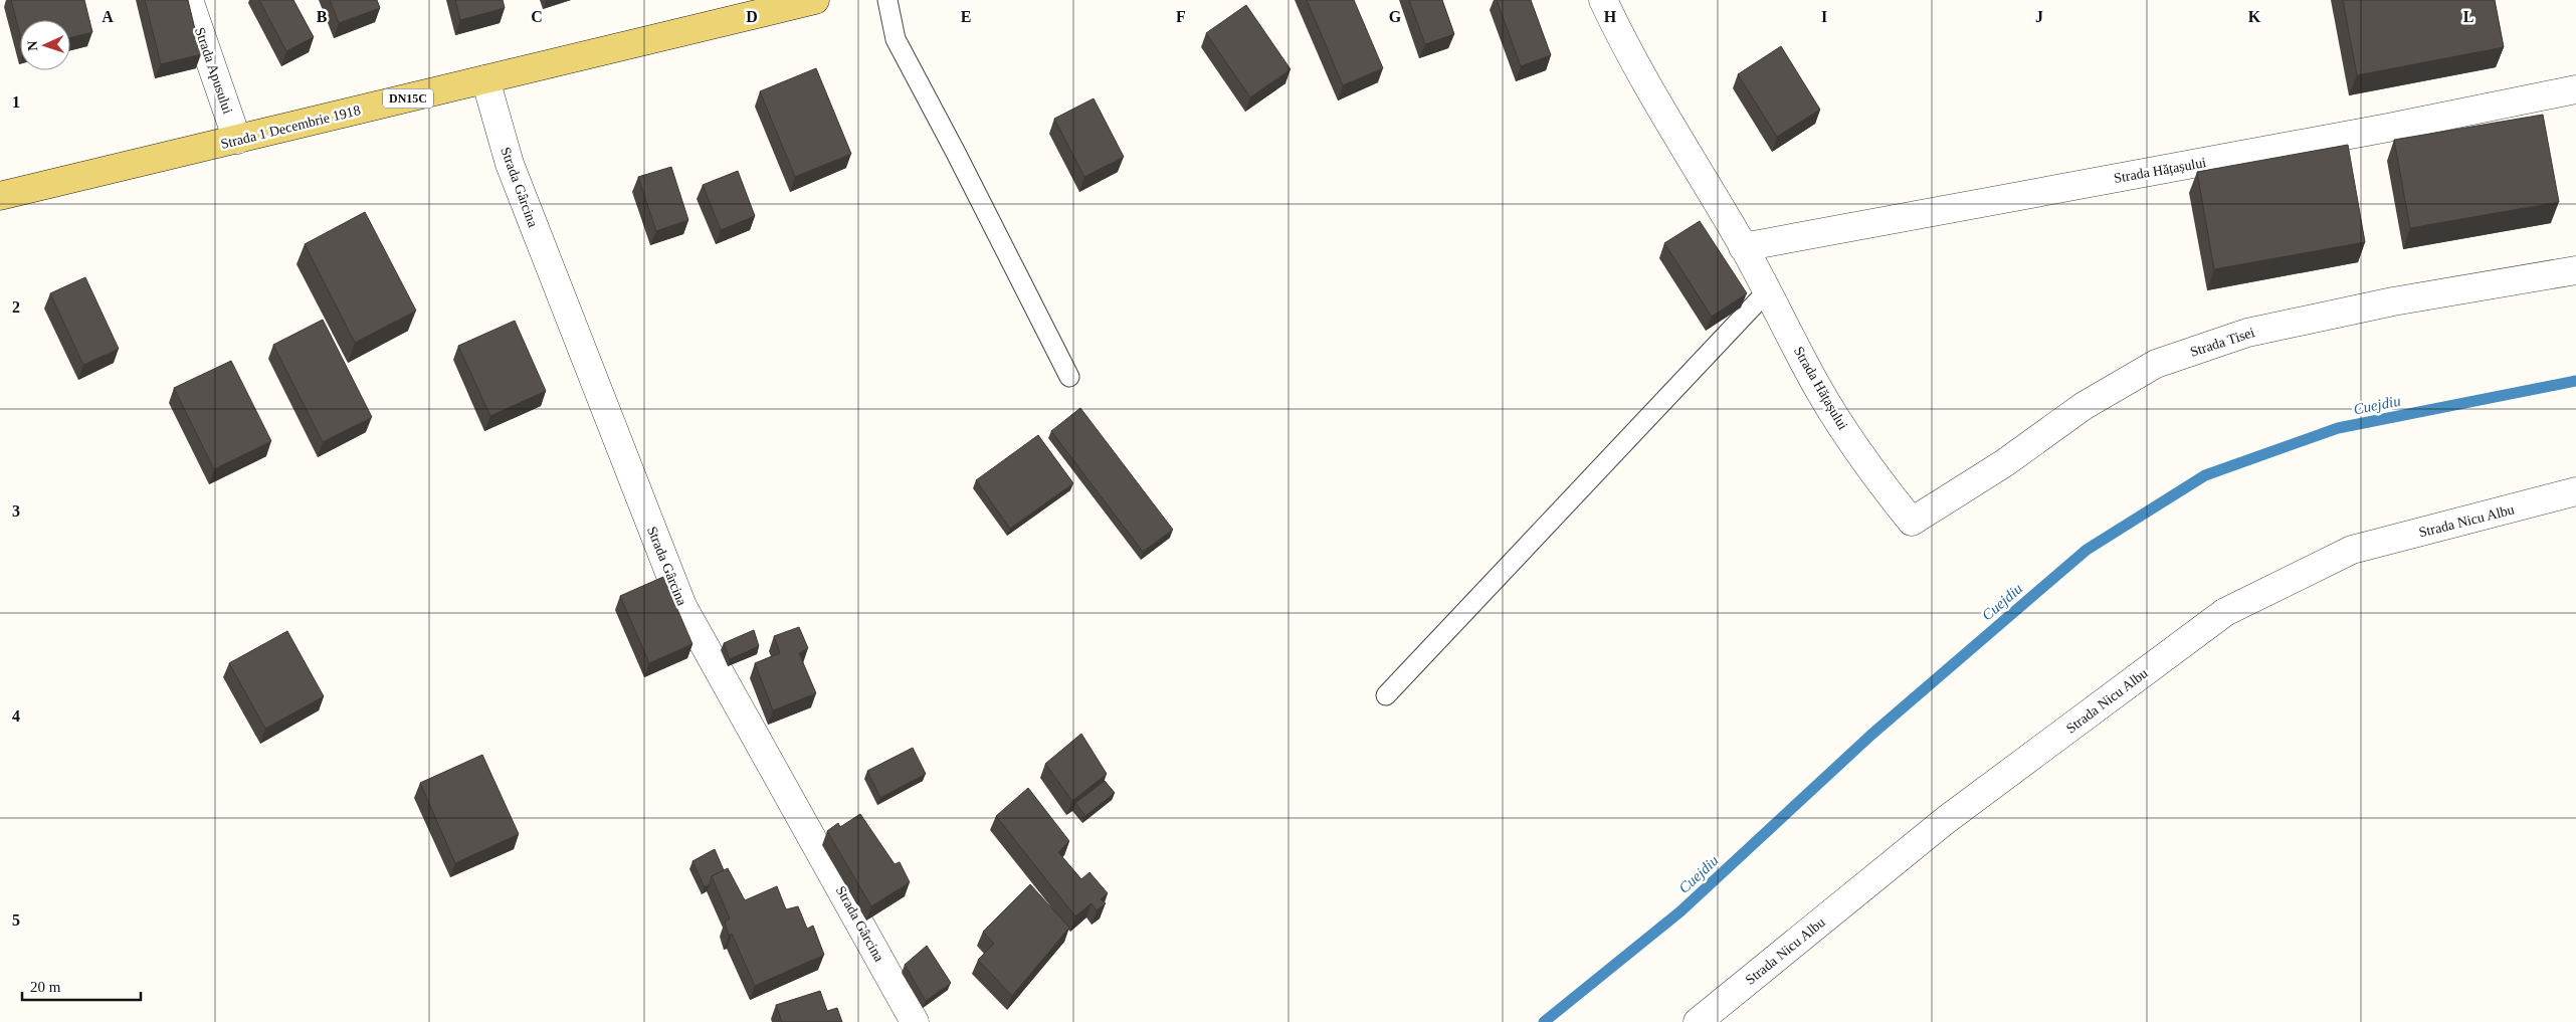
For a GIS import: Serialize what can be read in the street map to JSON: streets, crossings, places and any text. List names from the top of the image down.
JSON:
{
  "streets": {
    "main road": ["DN15C", "Strada 1 Decembrie 1918"],
    "street": [
      "Strada Apusului",
      "Strada Hățașului",
      "Strada Gârcina",
      "Strada Tisei",
      "Strada Nicu Albu"
    ]
  },
  "crossings": [
    ["Strada Apusului", "Strada 1 Decembrie 1918"],
    ["Strada 1 Decembrie 1918", "Strada Gârcina"],
    ["Strada Hățașului", "Strada Tisei"]
  ],
  "water": ["Cuejdiu"],
  "scale_bar": "20 m",
  "north": "left",
  "grid": {
    "columns": [
      "A",
      "B",
      "C",
      "D",
      "E",
      "F",
      "G",
      "H",
      "I",
      "J",
      "K",
      "L"
    ],
    "rows": [
      "1",
      "2",
      "3",
      "4",
      "5"
    ]
  }
}
